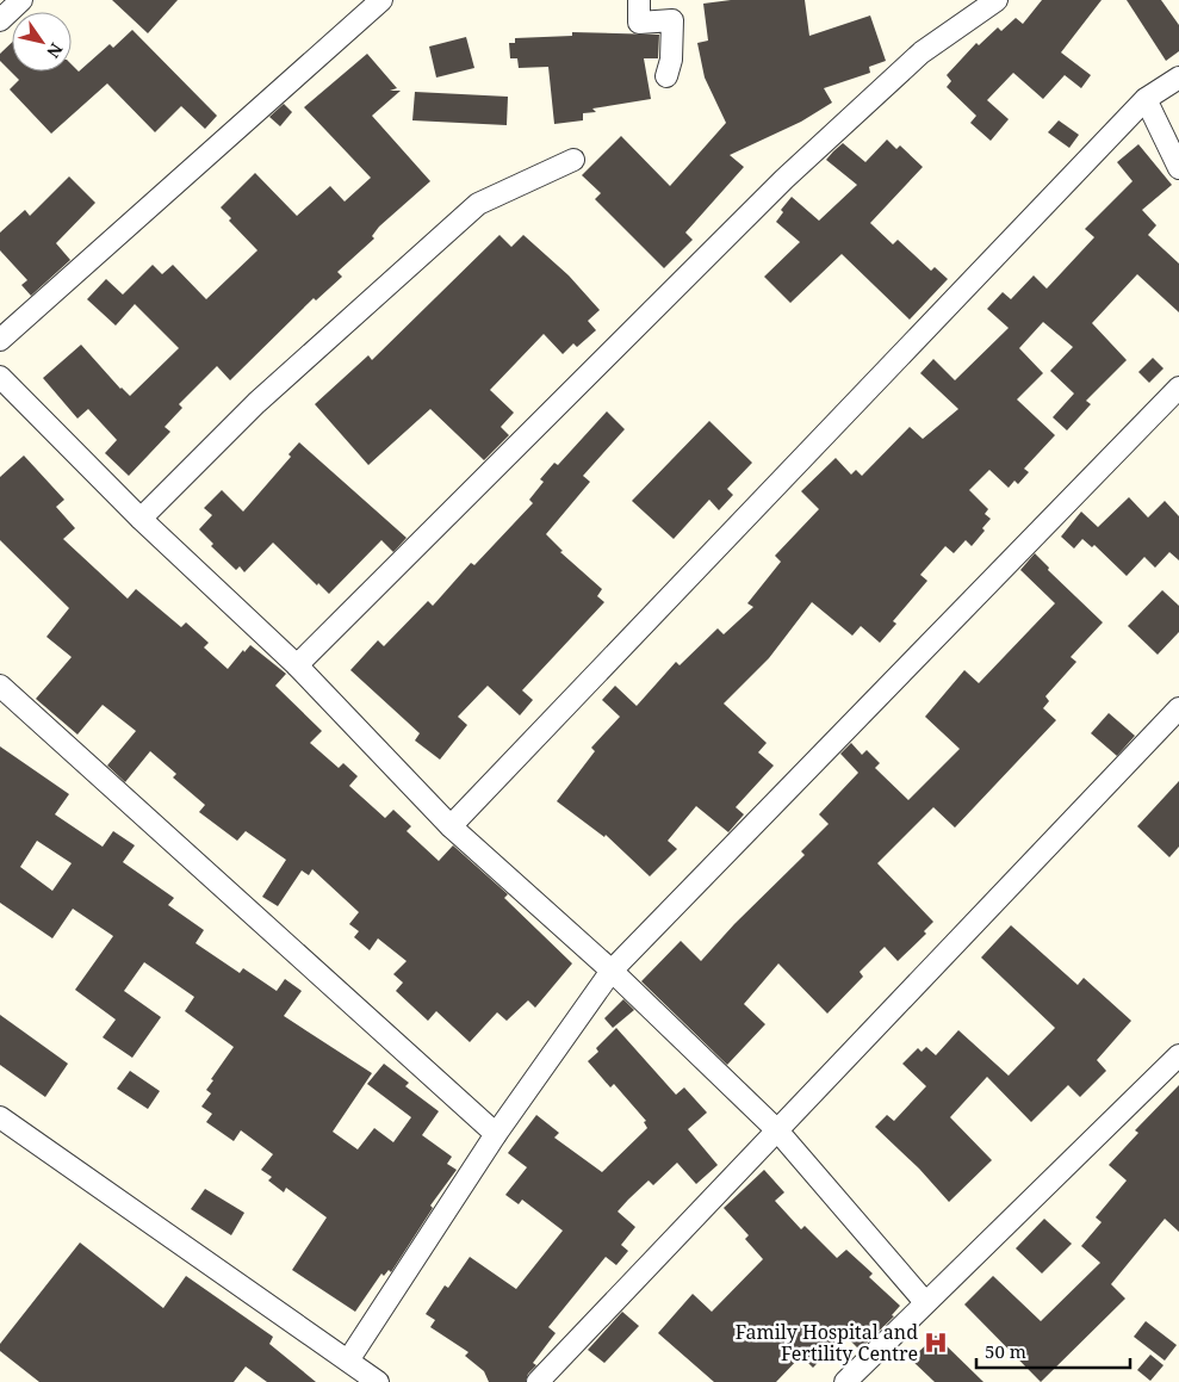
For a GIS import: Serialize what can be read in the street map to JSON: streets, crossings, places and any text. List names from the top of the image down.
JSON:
{
  "places": {
    "hospital": ["Family Hospital and Fertility Centre"]
  },
  "scale_bar": "50 m",
  "north": "bottom right"
}
